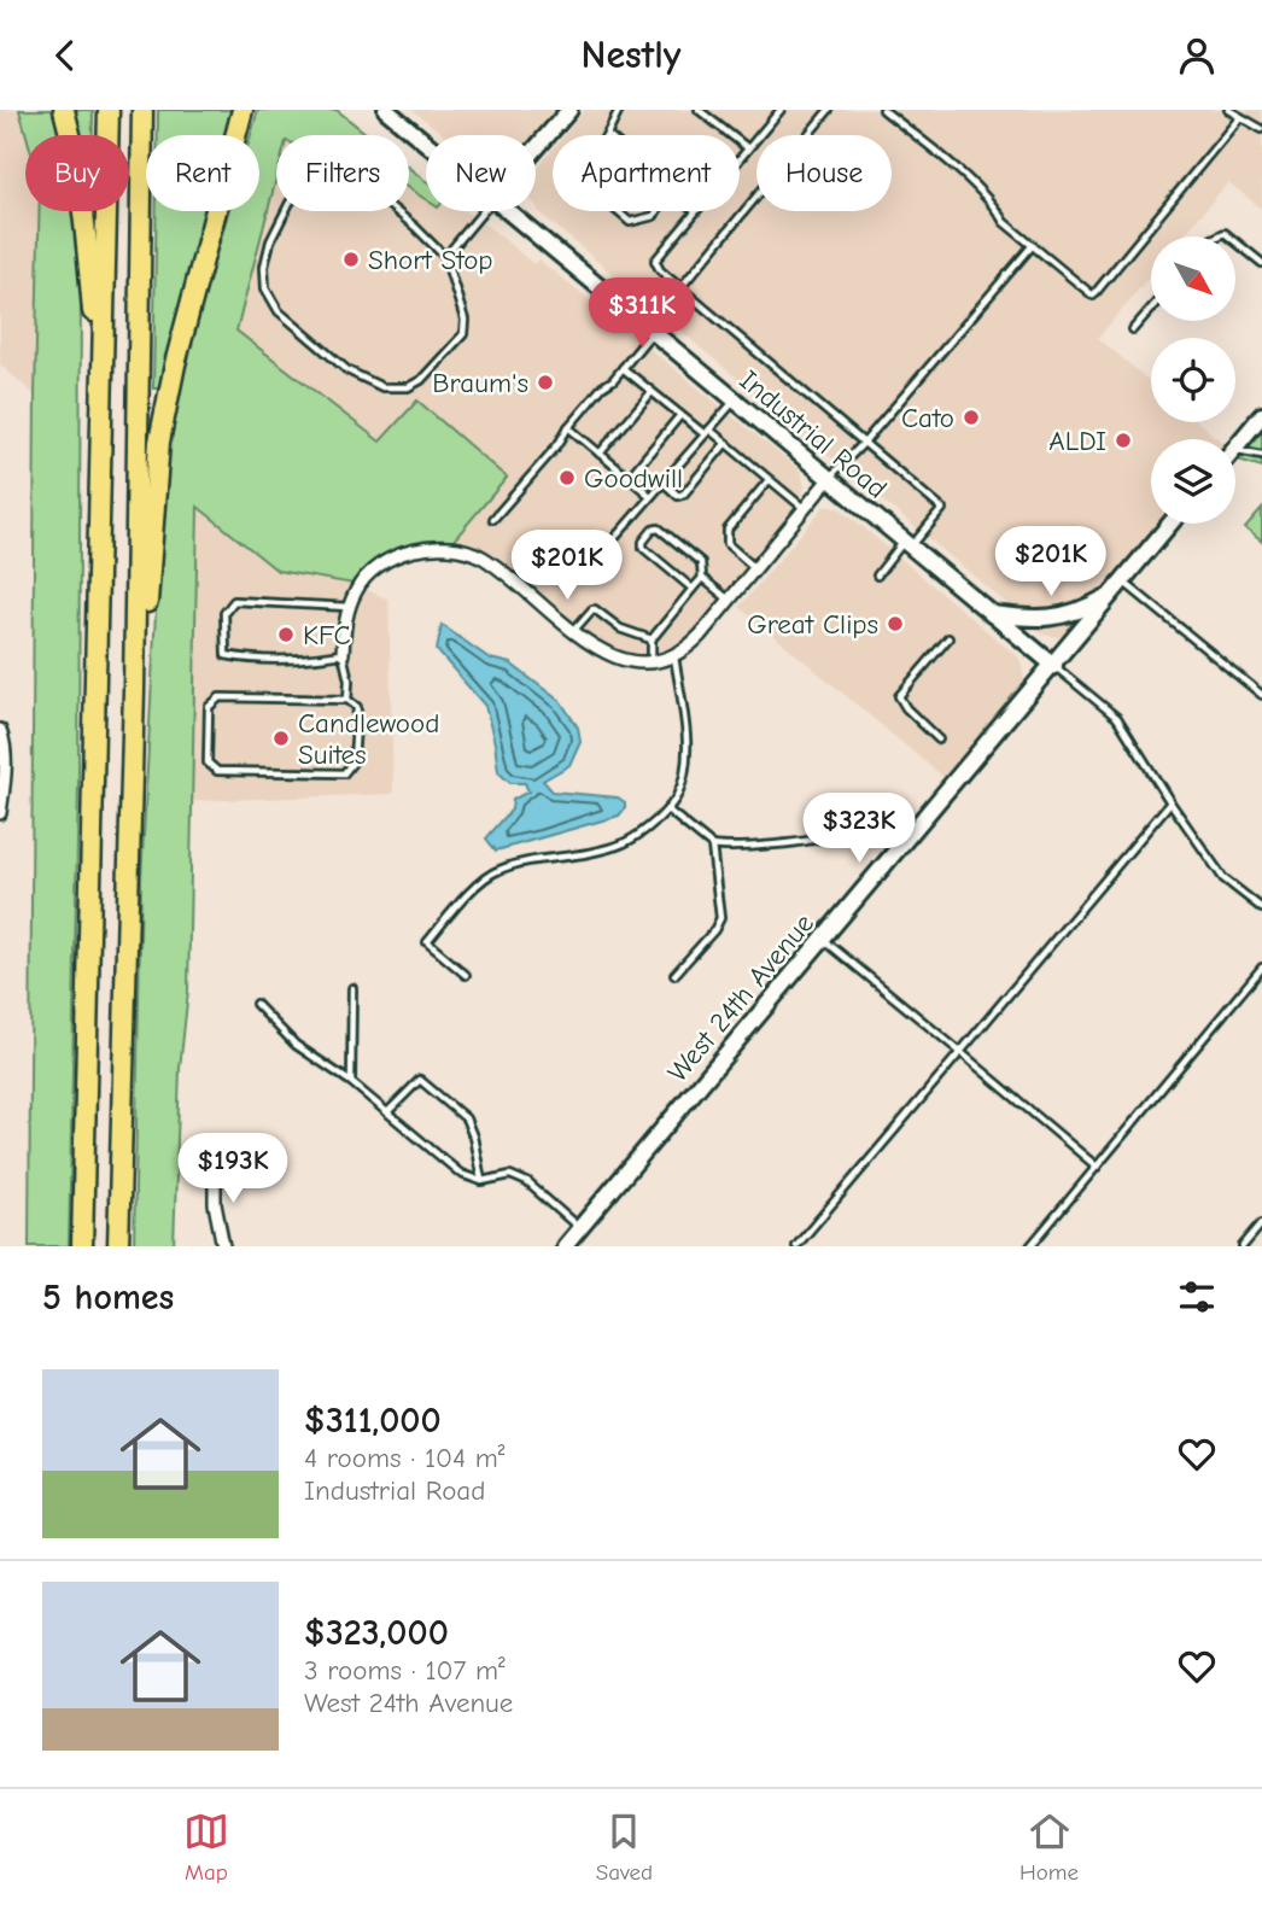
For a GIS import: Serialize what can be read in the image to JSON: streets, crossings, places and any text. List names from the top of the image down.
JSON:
{
  "streets": {
    "street": ["Industrial Road", "West 24th Avenue"]
  },
  "crossings": [
    ["Industrial Road", "West 24th Avenue"]
  ],
  "places": [
    "Short Stop",
    "Braum's",
    "Cato",
    "ALDI",
    "Goodwill",
    "Great Clips",
    "KFC",
    "Candlewood Suites"
  ],
  "north": "bottom right",
  "page": {
    "header": "Nestly",
    "chip": [
      "Buy",
      "Rent",
      "Filters",
      "New",
      "Apartment",
      "House"
    ],
    "price": [
      "$311K",
      "$201K",
      "$201K",
      "$323K",
      "$193K"
    ],
    "heading": "5 homes",
    "list": [
      {
        "name": "$311,000",
        "note": "4 rooms · 104 m² · Industrial Road"
      },
      {
        "name": "$323,000",
        "note": "3 rooms · 107 m² · West 24th Avenue"
      }
    ],
    "tabs": ["Map", "Saved", "Home"]
  }
}
